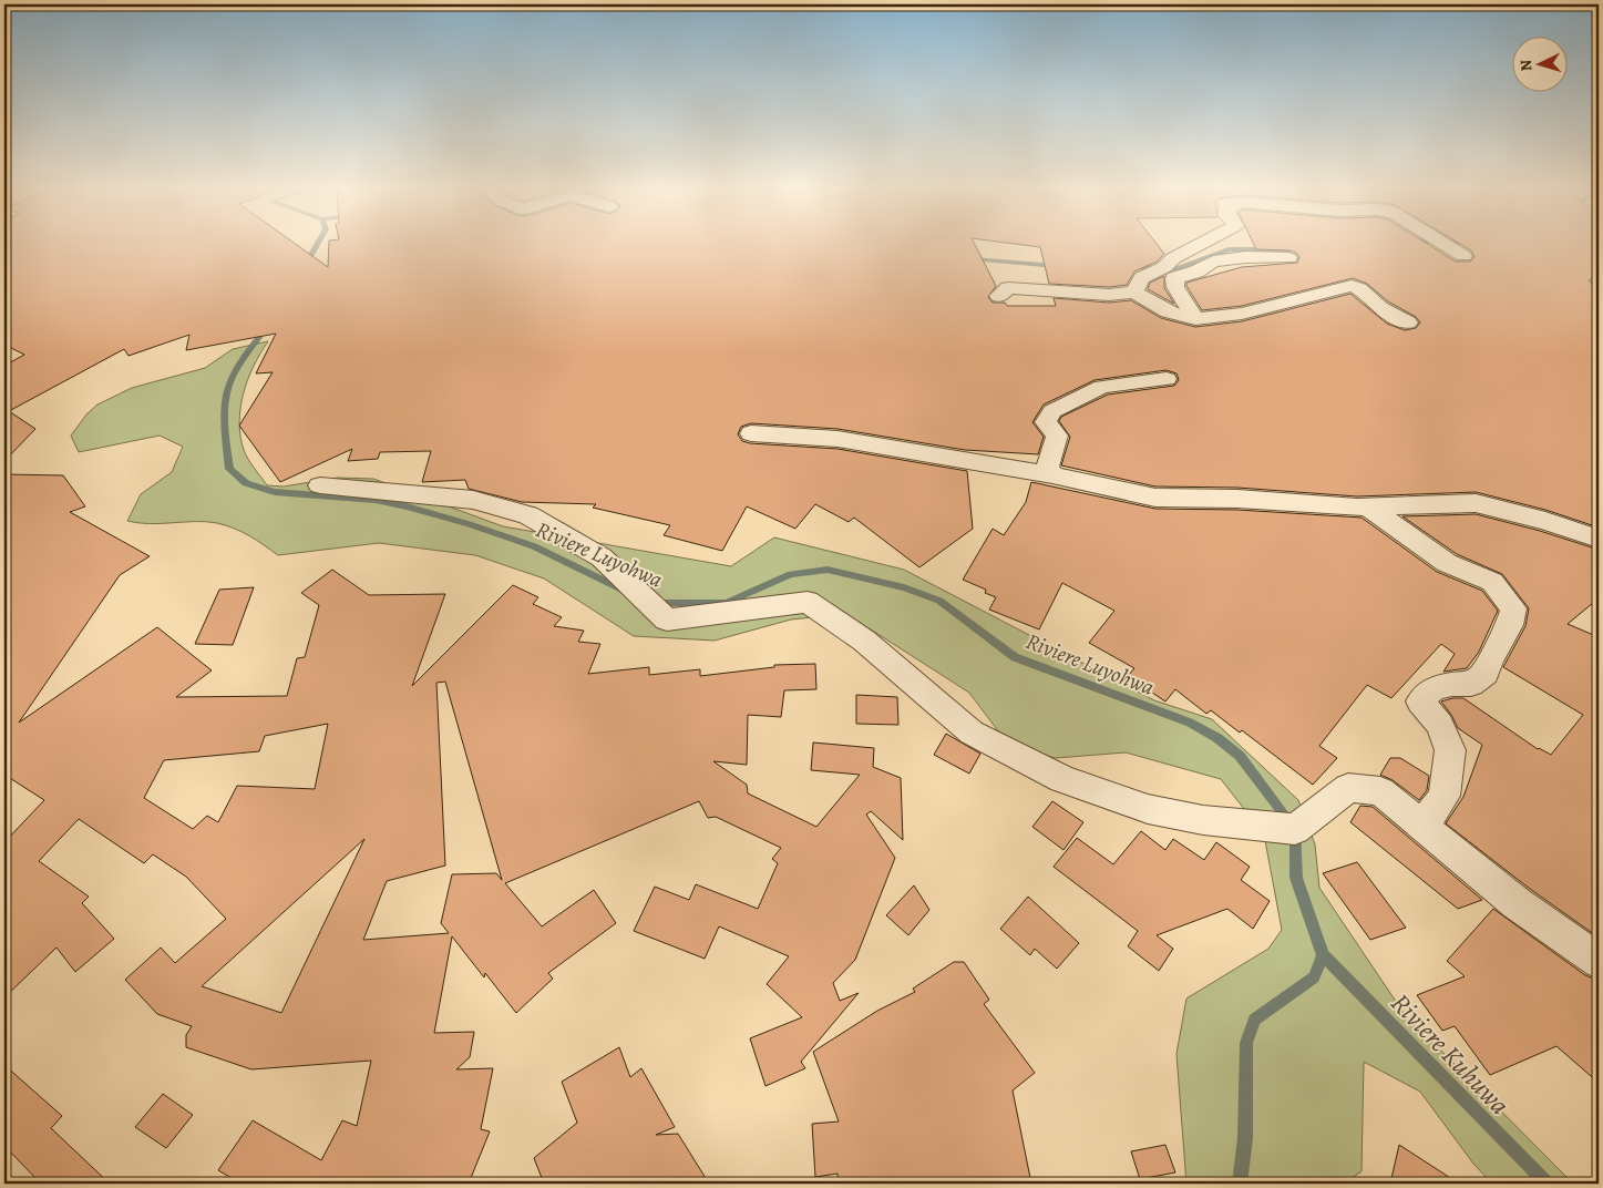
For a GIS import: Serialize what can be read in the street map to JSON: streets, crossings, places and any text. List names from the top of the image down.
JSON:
{
  "water": ["Riviere Luyohwa", "Riviere Kuhuwa"],
  "north": "left"
}
